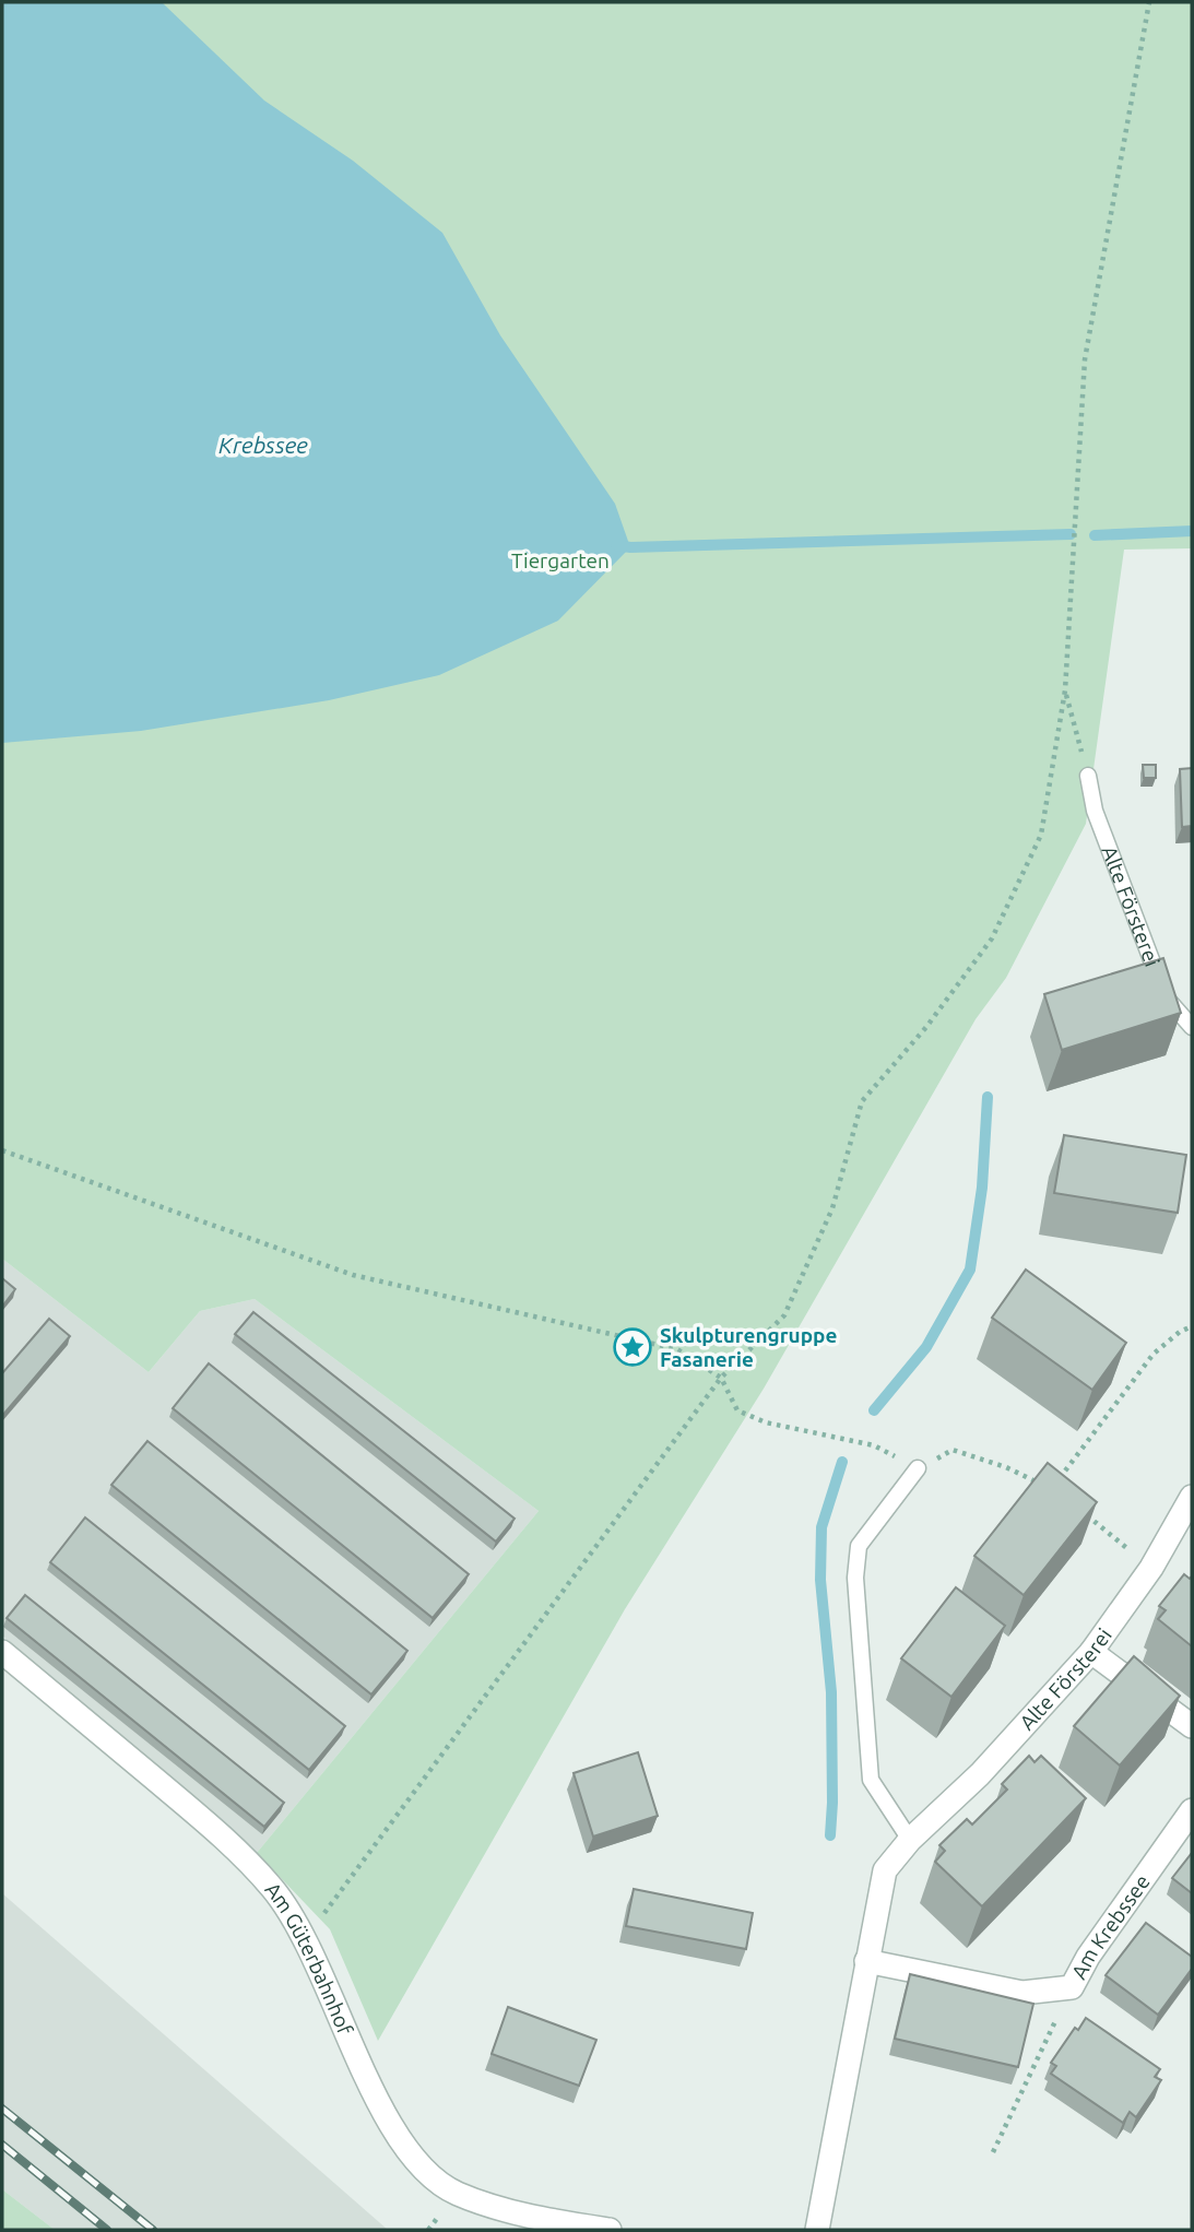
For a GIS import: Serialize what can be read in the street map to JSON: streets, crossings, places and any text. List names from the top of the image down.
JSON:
{
  "streets": {
    "street": ["Alte Försterei", "Am Krebssee", "Am Güterbahnhof"]
  },
  "crossings": [
    ["Alte Försterei", "Am Krebssee"]
  ],
  "water": ["Krebssee"],
  "parks": ["Tiergarten"],
  "places": {
    "place": ["Skulpturengruppe Fasanerie"]
  }
}
